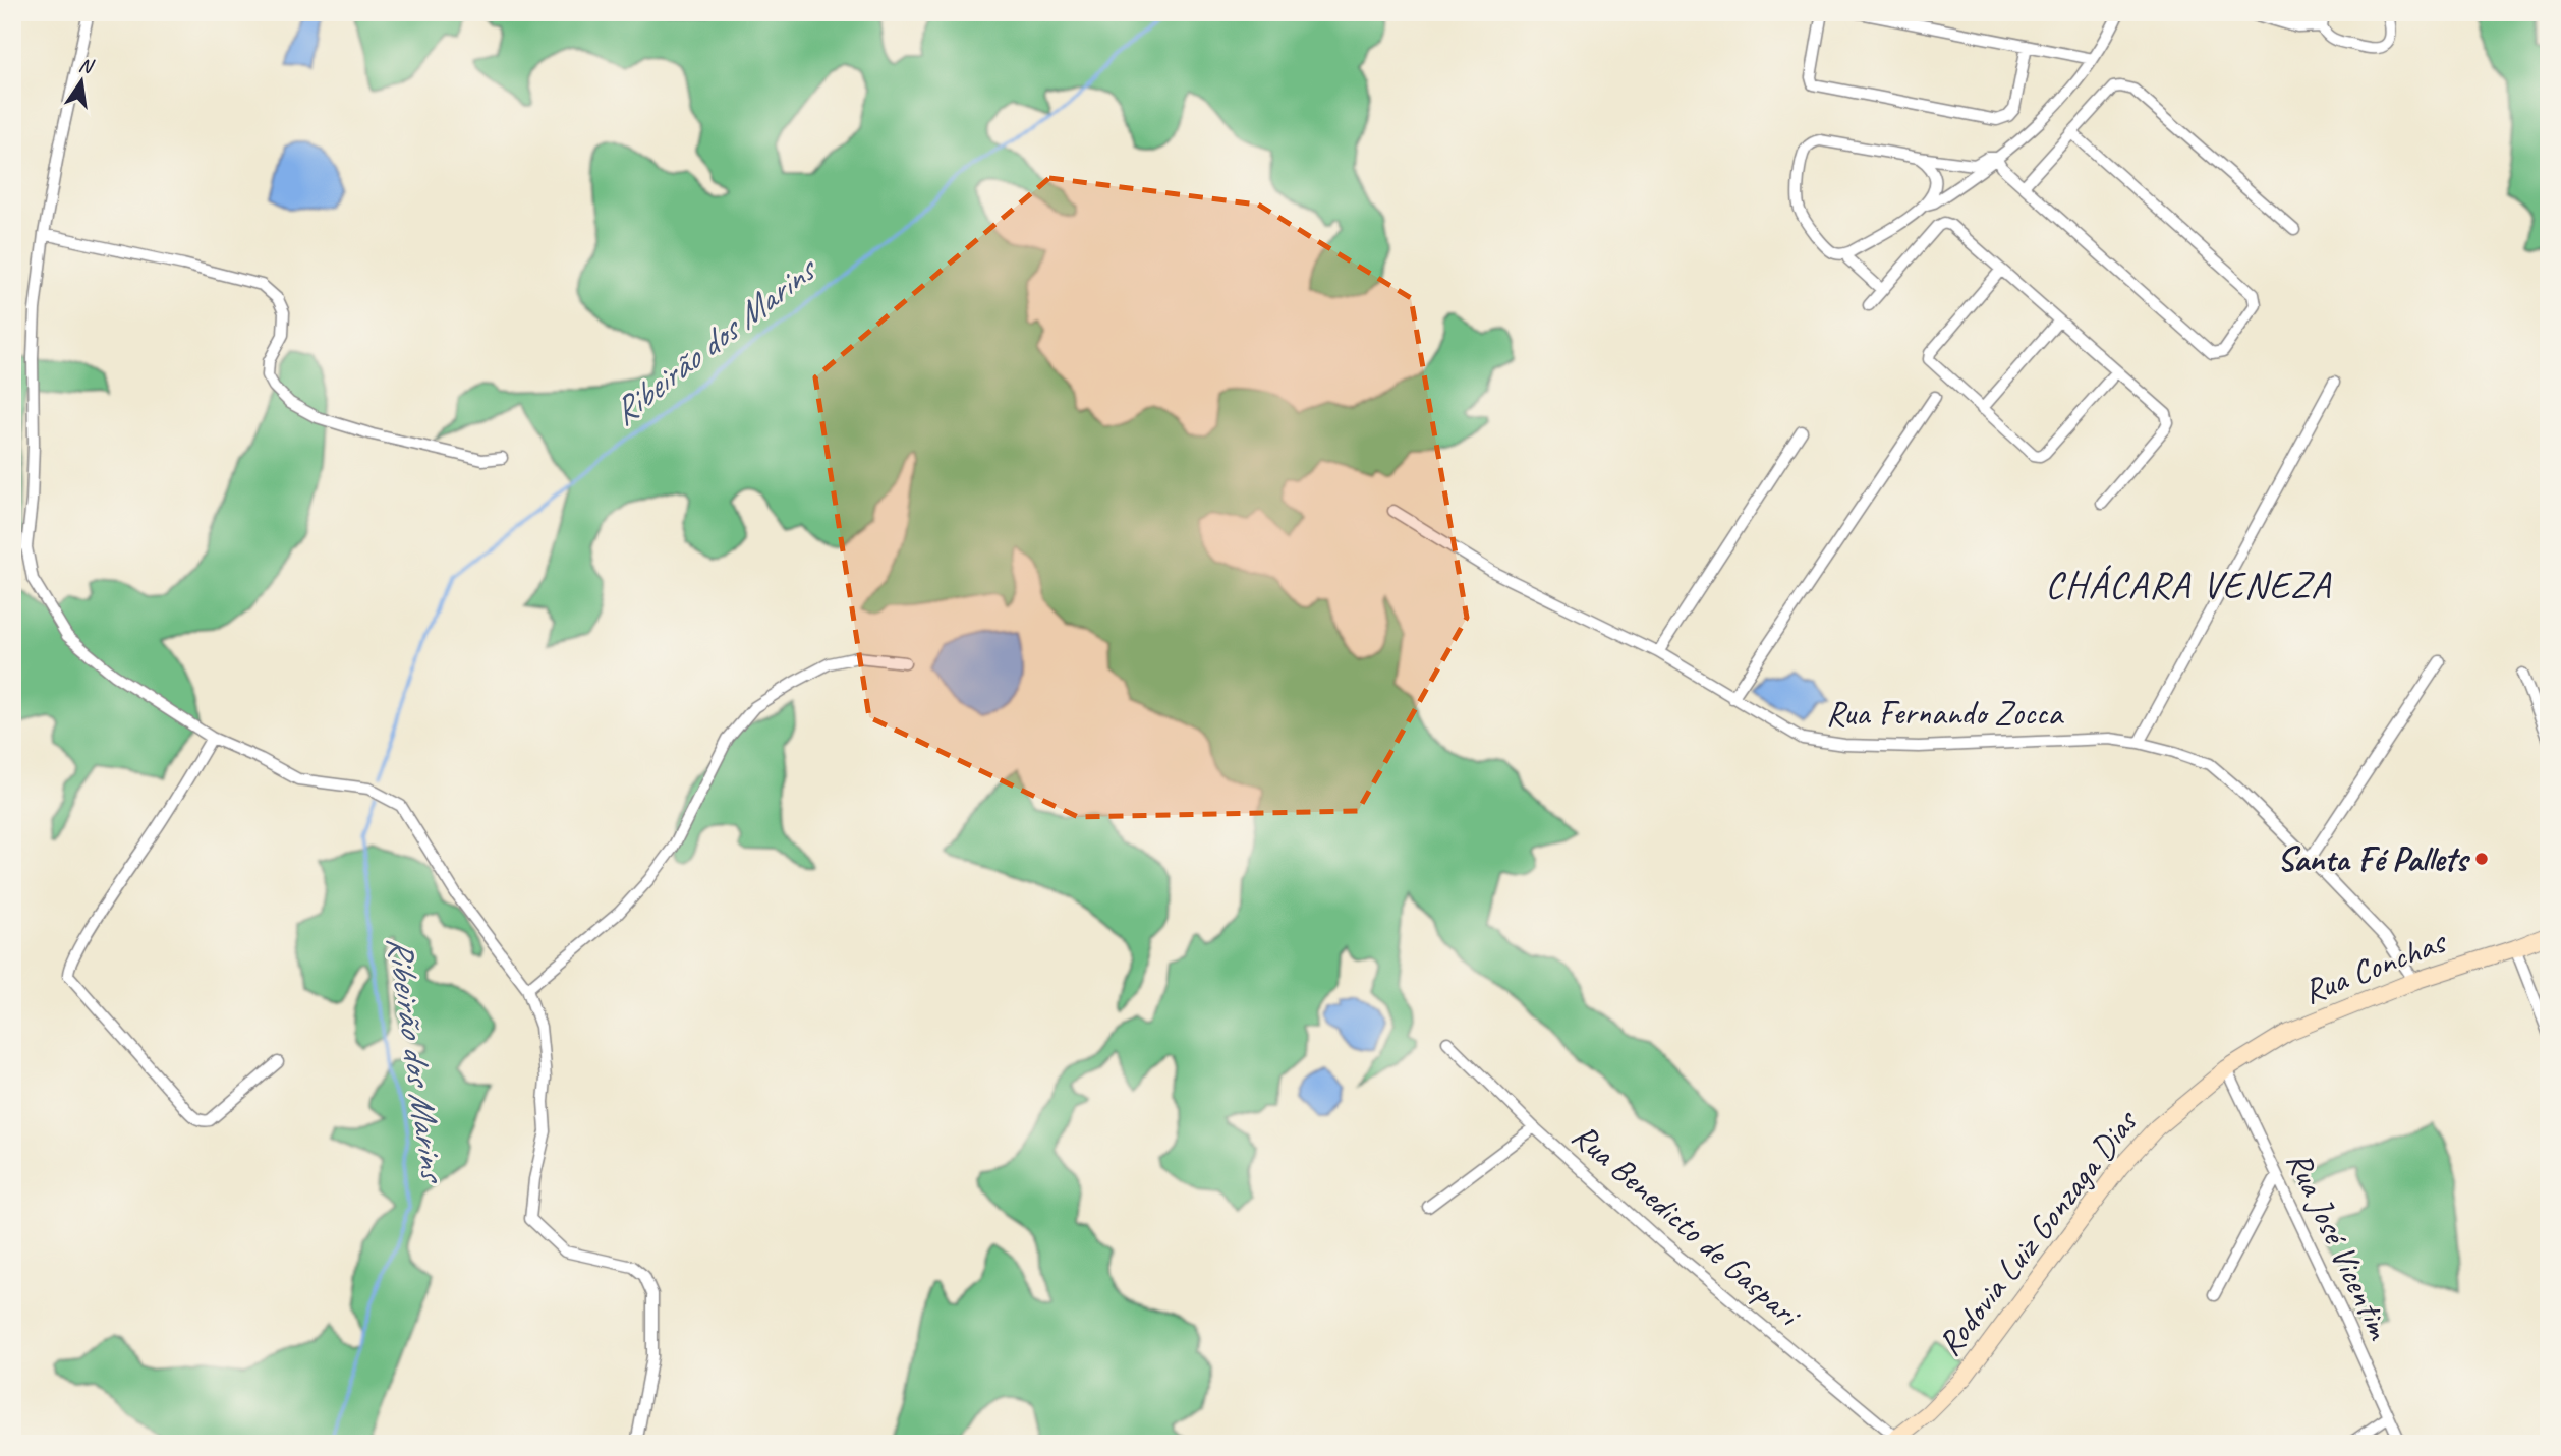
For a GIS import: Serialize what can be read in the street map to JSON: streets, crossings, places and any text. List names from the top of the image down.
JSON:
{
  "streets": {
    "main road": ["Rua Conchas", "Rodovia Luiz Gonzaga Dias"],
    "street": ["Rua Fernando Zocca", "Rua Benedicto de Gaspari", "Rua José Vicentim"]
  },
  "crossings": [
    ["Rua Fernando Zocca", "Rua Conchas"],
    ["Rua Conchas", "Rodovia Luiz Gonzaga Dias"],
    ["Rua Conchas", "Rua José Vicentim"],
    ["Rua Benedicto de Gaspari", "Rodovia Luiz Gonzaga Dias"],
    ["Rodovia Luiz Gonzaga Dias", "Rua José Vicentim"]
  ],
  "districts": ["CHÁCARA VENEZA"],
  "water": ["Ribeirão dos Marins"],
  "places": ["Santa Fé Pallets"],
  "north": "top"
}
